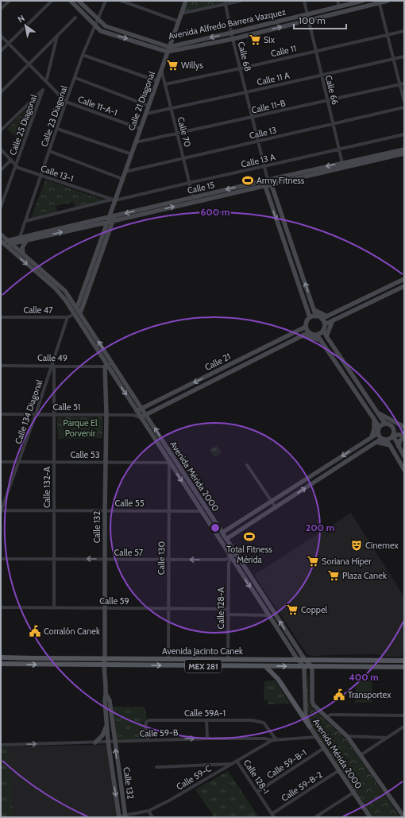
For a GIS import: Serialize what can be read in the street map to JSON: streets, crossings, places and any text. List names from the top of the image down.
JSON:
{
  "streets": {
    "main road": ["Avenida Jacinto Canek", "MEX 281"],
    "street": [
      "Avenida Alfredo Barrera Vazquez",
      "Calle 11",
      "Calle 68",
      "Calle 11 A",
      "Calle 66",
      "Calle 21 Diagonal",
      "Calle 11-A-1",
      "Calle 11-B",
      "Calle 23 Diagonal",
      "Calle 25 Diagonal",
      "Calle 70",
      "Calle 13",
      "Calle 13 A",
      "Calle 13-1",
      "Calle 15",
      "Calle 47",
      "Calle 49",
      "Calle 21",
      "Calle 51",
      "Calle 134 Diagonal",
      "Calle 53",
      "Avenida Mérida 2000",
      "Calle 132-A",
      "Calle 55",
      "Calle 132",
      "Calle 57",
      "Calle 130",
      "Calle 59",
      "Calle 128-A",
      "Calle 59A-1",
      "Calle 59-B",
      "Calle 59-B-1",
      "Calle 128-I",
      "Calle 59-C",
      "Calle 59-B-2"
    ]
  },
  "crossings": [
    ["Avenida Alfredo Barrera Vazquez", "Calle 68"],
    ["Avenida Alfredo Barrera Vazquez", "Calle 66"],
    ["Avenida Alfredo Barrera Vazquez", "Calle 21 Diagonal"],
    ["Avenida Alfredo Barrera Vazquez", "Calle 23 Diagonal"],
    ["Calle 11", "Calle 68"],
    ["Calle 11", "Calle 66"],
    ["Calle 11", "Calle 70"],
    ["Calle 68", "Calle 11 A"],
    ["Calle 68", "Calle 11-B"],
    ["Calle 68", "Calle 13"],
    ["Calle 68", "Calle 13 A"],
    ["Calle 68", "Calle 15"],
    ["Calle 11 A", "Calle 66"],
    ["Calle 11 A", "Calle 21 Diagonal"],
    ["Calle 11 A", "Calle 70"],
    ["Calle 66", "Calle 11-B"],
    ["Calle 66", "Calle 13"],
    ["Calle 66", "Calle 13 A"],
    ["Calle 66", "Calle 15"],
    ["Calle 21 Diagonal", "Calle 11-A-1"],
    ["Calle 21 Diagonal", "Calle 11-B"],
    ["Calle 21 Diagonal", "Calle 70"],
    ["Calle 21 Diagonal", "Calle 13"],
    ["Calle 21 Diagonal", "Calle 13 A"],
    ["Calle 21 Diagonal", "Calle 13-1"],
    ["Calle 21 Diagonal", "Calle 15"],
    ["Calle 21 Diagonal", "Avenida Mérida 2000"],
    ["Calle 11-A-1", "Calle 23 Diagonal"],
    ["Calle 11-B", "Calle 70"],
    ["Calle 23 Diagonal", "Calle 13 A"],
    ["Calle 23 Diagonal", "Calle 13-1"],
    ["Calle 23 Diagonal", "Calle 15"],
    ["Calle 25 Diagonal", "Calle 13-1"],
    ["Calle 70", "Calle 13"],
    ["Calle 70", "Calle 13 A"],
    ["Calle 70", "Calle 15"],
    ["Calle 13 A", "Calle 13-1"],
    ["Calle 15", "Avenida Mérida 2000"],
    ["Calle 47", "Calle 134 Diagonal"],
    ["Calle 47", "Avenida Mérida 2000"],
    ["Calle 49", "Calle 134 Diagonal"],
    ["Calle 49", "Avenida Mérida 2000"],
    ["Calle 49", "Calle 132-A"],
    ["Calle 49", "Calle 132"],
    ["Calle 21", "Calle 51"],
    ["Calle 21", "Avenida Mérida 2000"],
    ["Calle 51", "Calle 134 Diagonal"],
    ["Calle 51", "Avenida Mérida 2000"],
    ["Calle 51", "Calle 132-A"],
    ["Calle 51", "Calle 132"],
    ["Calle 134 Diagonal", "Calle 53"],
    ["Calle 134 Diagonal", "Calle 132-A"],
    ["Calle 134 Diagonal", "Calle 55"],
    ["Calle 53", "Avenida Mérida 2000"],
    ["Calle 53", "Calle 132-A"],
    ["Calle 53", "Calle 132"],
    ["Calle 53", "Calle 130"],
    ["Avenida Mérida 2000", "Calle 55"],
    ["Avenida Mérida 2000", "Calle 132"],
    ["Avenida Mérida 2000", "Calle 57"],
    ["Avenida Mérida 2000", "Calle 130"],
    ["Avenida Mérida 2000", "Calle 128-A"],
    ["Avenida Mérida 2000", "Avenida Jacinto Canek"],
    ["Avenida Mérida 2000", "Calle 59-B"],
    ["Avenida Mérida 2000", "Calle 59-B-1"],
    ["Avenida Mérida 2000", "Calle 59-B-2"],
    ["Calle 132-A", "Calle 55"],
    ["Calle 132-A", "Calle 57"],
    ["Calle 132-A", "Calle 59"],
    ["Calle 55", "Calle 132"],
    ["Calle 55", "Calle 130"],
    ["Calle 132", "Calle 57"],
    ["Calle 132", "Calle 59"],
    ["Calle 132", "Avenida Jacinto Canek"],
    ["Calle 132", "Calle 59-B"],
    ["Calle 132", "Calle 59-C"],
    ["Calle 57", "Calle 130"],
    ["Calle 57", "Calle 128-A"],
    ["Calle 130", "Calle 59"],
    ["Calle 130", "Avenida Jacinto Canek"],
    ["Calle 59", "Calle 128-A"],
    ["Calle 128-A", "Avenida Jacinto Canek"],
    ["Calle 59A-1", "Calle 59-B"],
    ["Calle 59A-1", "Calle 59-C"],
    ["Calle 59-B", "Calle 59-C"],
    ["Calle 59-B-1", "Calle 128-I"],
    ["Calle 128-I", "Calle 59-C"],
    ["Calle 128-I", "Calle 59-B-2"]
  ],
  "one_way": ["Calle 57"],
  "parks": ["Parque El Porvenir"],
  "places": {
    "supermarket": [
      "Six",
      "Willys",
      "Soriana Híper",
      "Plaza Canek",
      "Coppel"
    ],
    "sports": ["Army Fitness", "Total Fitness Mérida"],
    "theatre": ["Cinemex"],
    "public building": ["Corralón Canek", "Transportex"]
  },
  "scale_bar": "100 m",
  "north": "top left",
  "rings": ["600 m", "200 m", "400 m"]
}
